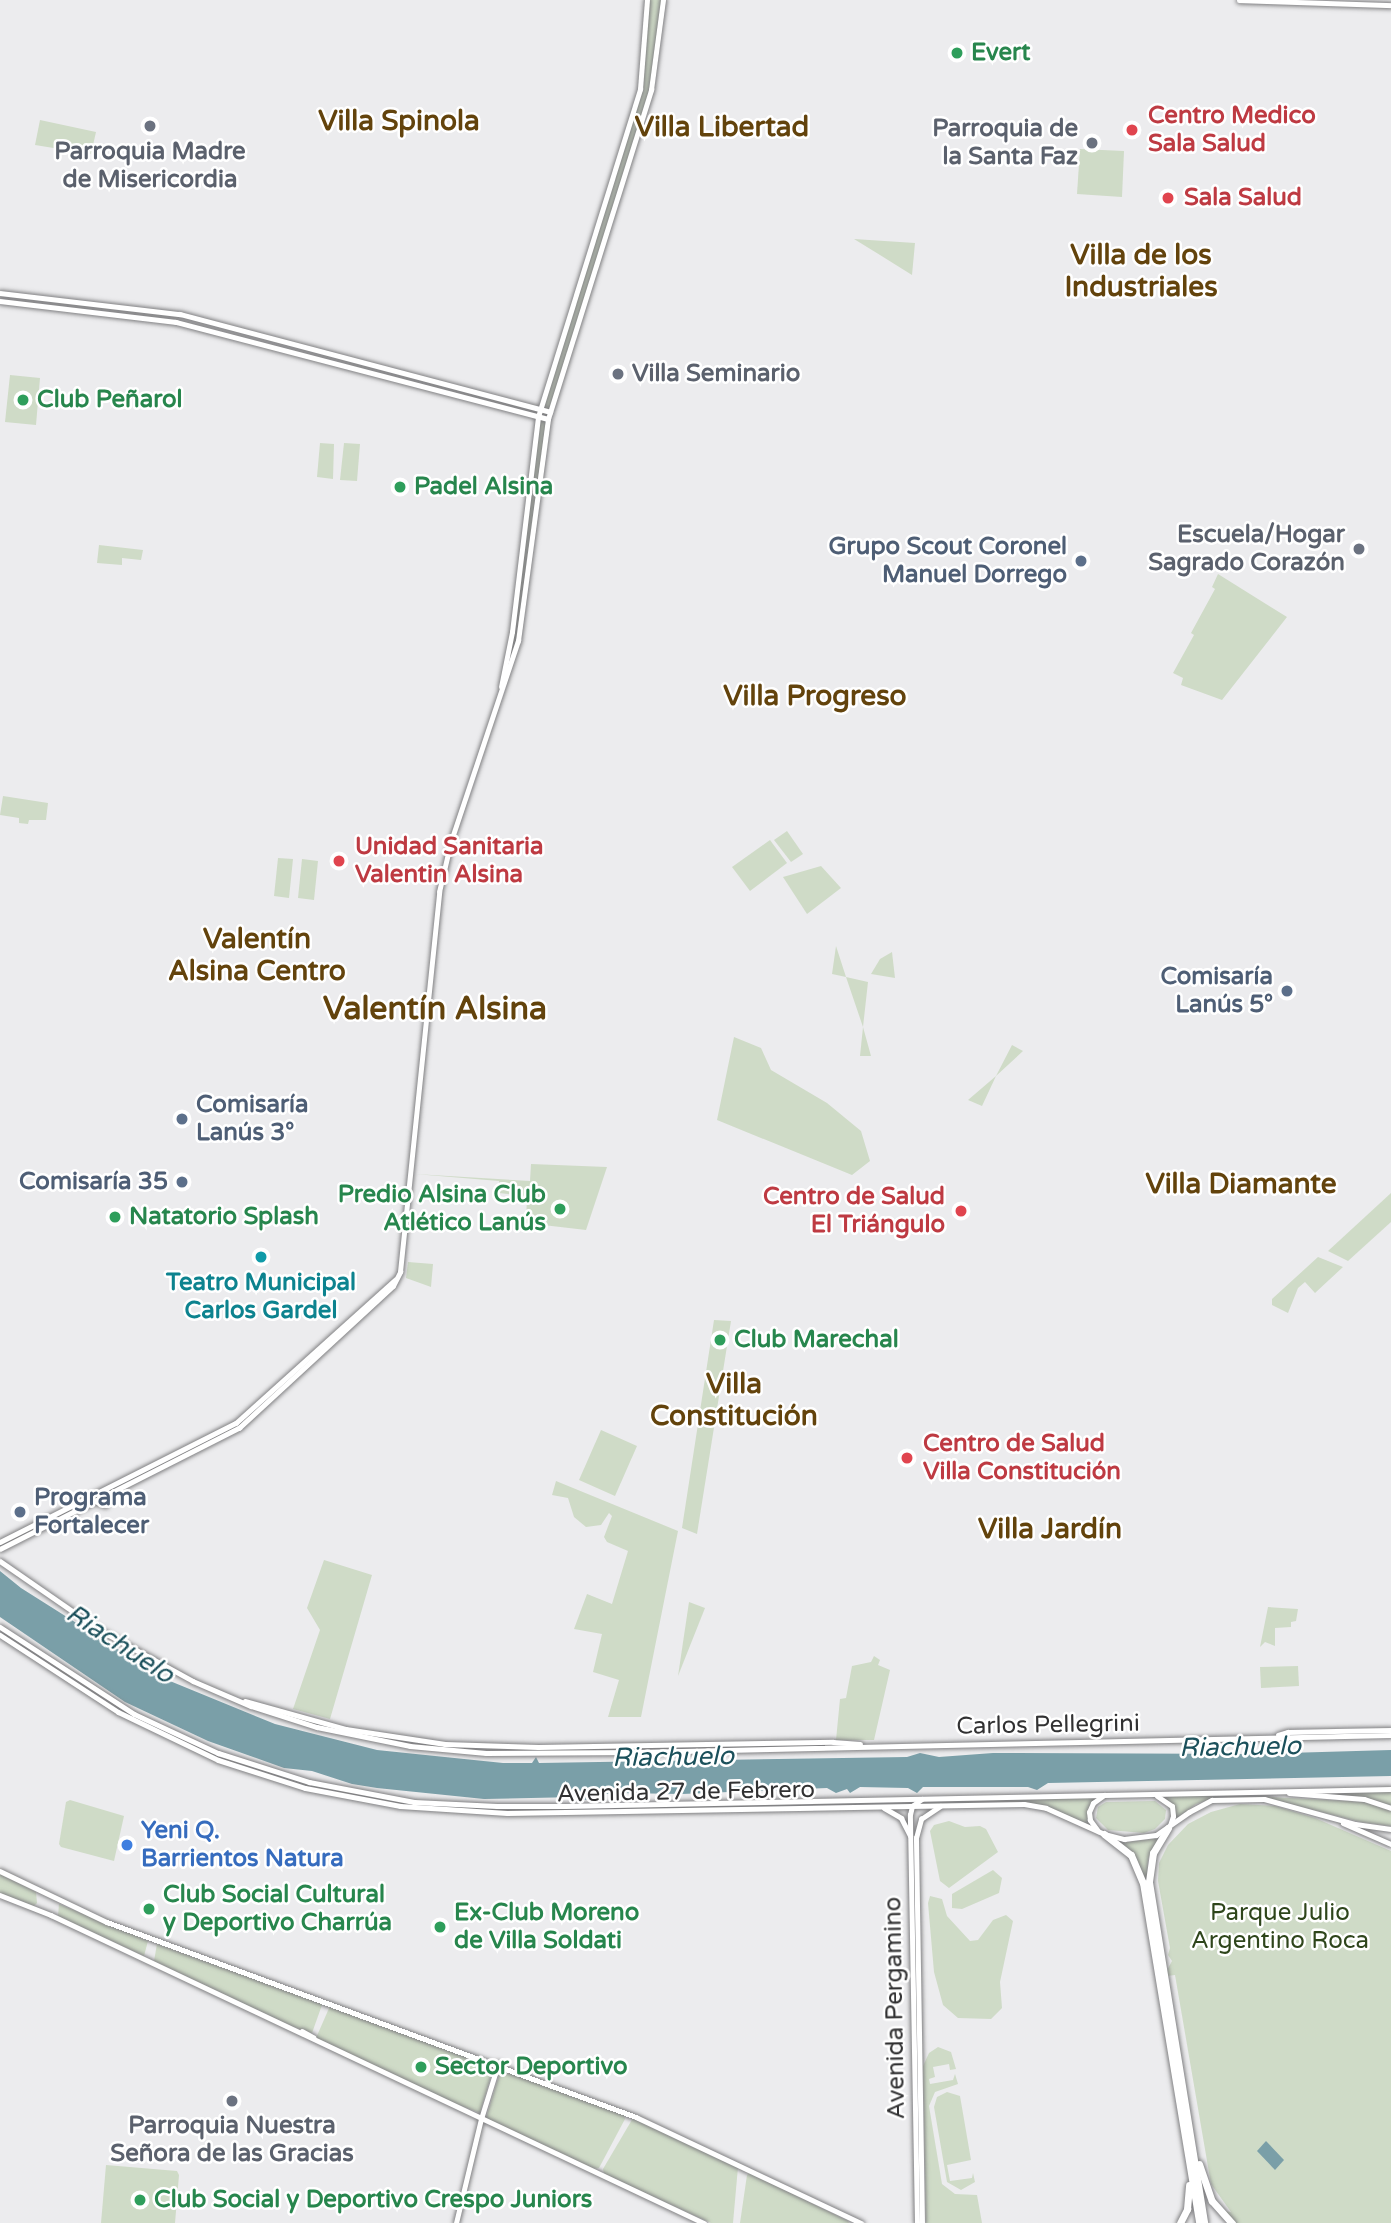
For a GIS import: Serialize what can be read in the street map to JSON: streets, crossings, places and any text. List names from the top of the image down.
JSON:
{
  "streets": {
    "main road": ["Carlos Pellegrini", "Avenida 27 de Febrero", "Avenida Pergamino"]
  },
  "crossings": [
    ["Avenida 27 de Febrero", "Avenida Pergamino"]
  ],
  "districts": [
    "Villa Spinola",
    "Villa Libertad",
    "Villa de los Industriales",
    "Villa Progreso",
    "Valentín Alsina Centro",
    "Valentín Alsina",
    "Villa Diamante",
    "Villa Constitución",
    "Villa Jardín"
  ],
  "water": ["Riachuelo"],
  "parks": ["Parque Julio Argentino Roca"],
  "places": [
    "Evert",
    "Parroquia Madre de Misericordia",
    "Centro Medico Sala Salud",
    "Parroquia de la Santa Faz",
    "Sala Salud",
    "Villa Seminario",
    "Club Peñarol",
    "Padel Alsina",
    "Escuela/Hogar Sagrado Corazón",
    "Grupo Scout Coronel Manuel Dorrego",
    "Unidad Sanitaria Valentin Alsina",
    "Comisaría Lanús 5°",
    "Comisaría Lanús 3°",
    "Comisaría 35",
    "Predio Alsina Club Atlético Lanús",
    "Centro de Salud El Triángulo",
    "Natatorio Splash",
    "Teatro Municipal Carlos Gardel",
    "Club Marechal",
    "Centro de Salud Villa Constitución",
    "Programa Fortalecer",
    "Yeni Q. Barrientos Natura",
    "Club Social Cultural y Deportivo Charrúa",
    "Ex-Club Moreno de Villa Soldati",
    "Sector Deportivo",
    "Parroquia Nuestra Señora de las Gracias",
    "Club Social y Deportivo Crespo Juniors"
  ]
}
